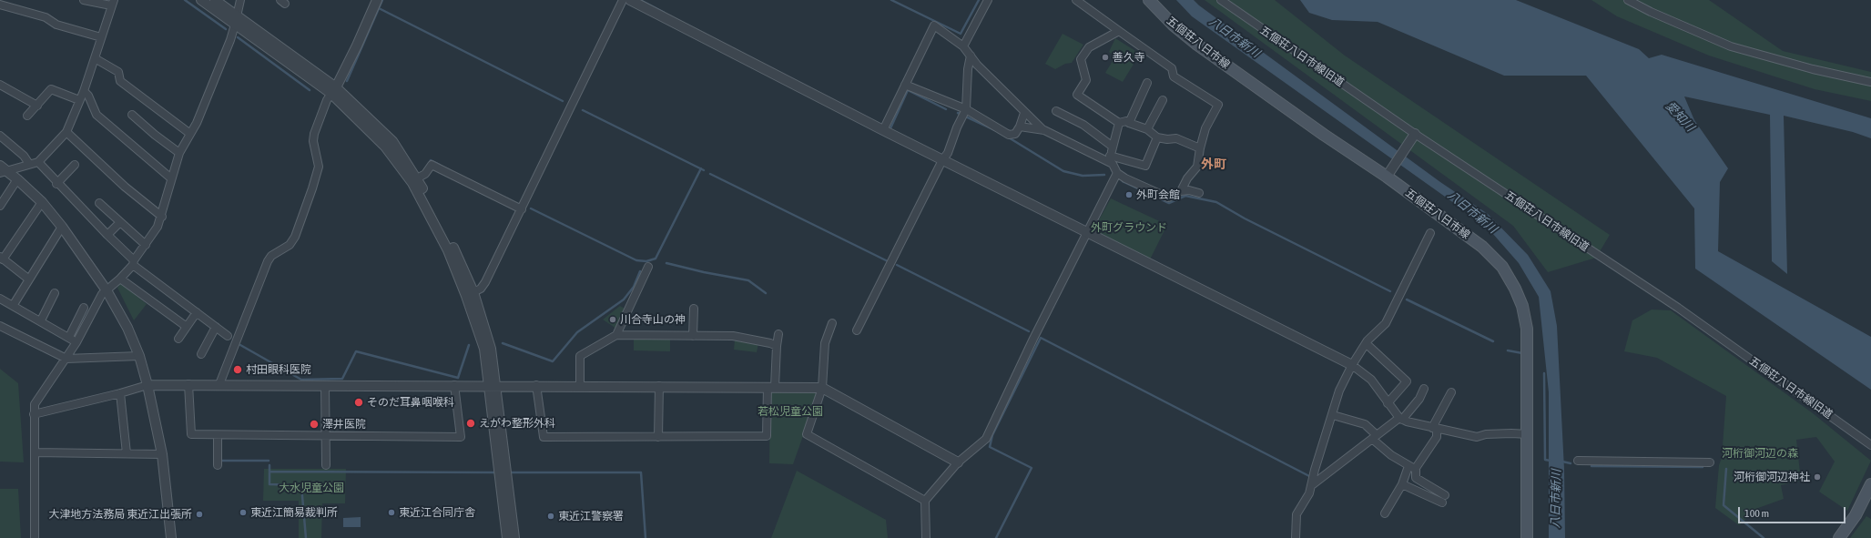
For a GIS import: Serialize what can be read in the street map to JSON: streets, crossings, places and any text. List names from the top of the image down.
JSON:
{
  "streets": {
    "main road": ["五個荘八日市線"],
    "street": ["五個荘八日市線旧道"]
  },
  "districts": ["外町"],
  "water": ["八日市新川", "愛知川"],
  "parks": [
    "外町グラウンド",
    "若松児童公園",
    "河桁御河辺の森",
    "大水児童公園"
  ],
  "places": [
    "善久寺",
    "外町会館",
    "川合寺山の神",
    "村田眼科医院",
    "そのだ耳鼻咽喉科",
    "えがわ整形外科",
    "澤井医院",
    "河桁御河辺神社",
    "東近江簡易裁判所",
    "東近江合同庁舎",
    "大津地方法務局 東近江出張所",
    "東近江警察署"
  ],
  "scale_bar": "100 m"
}
